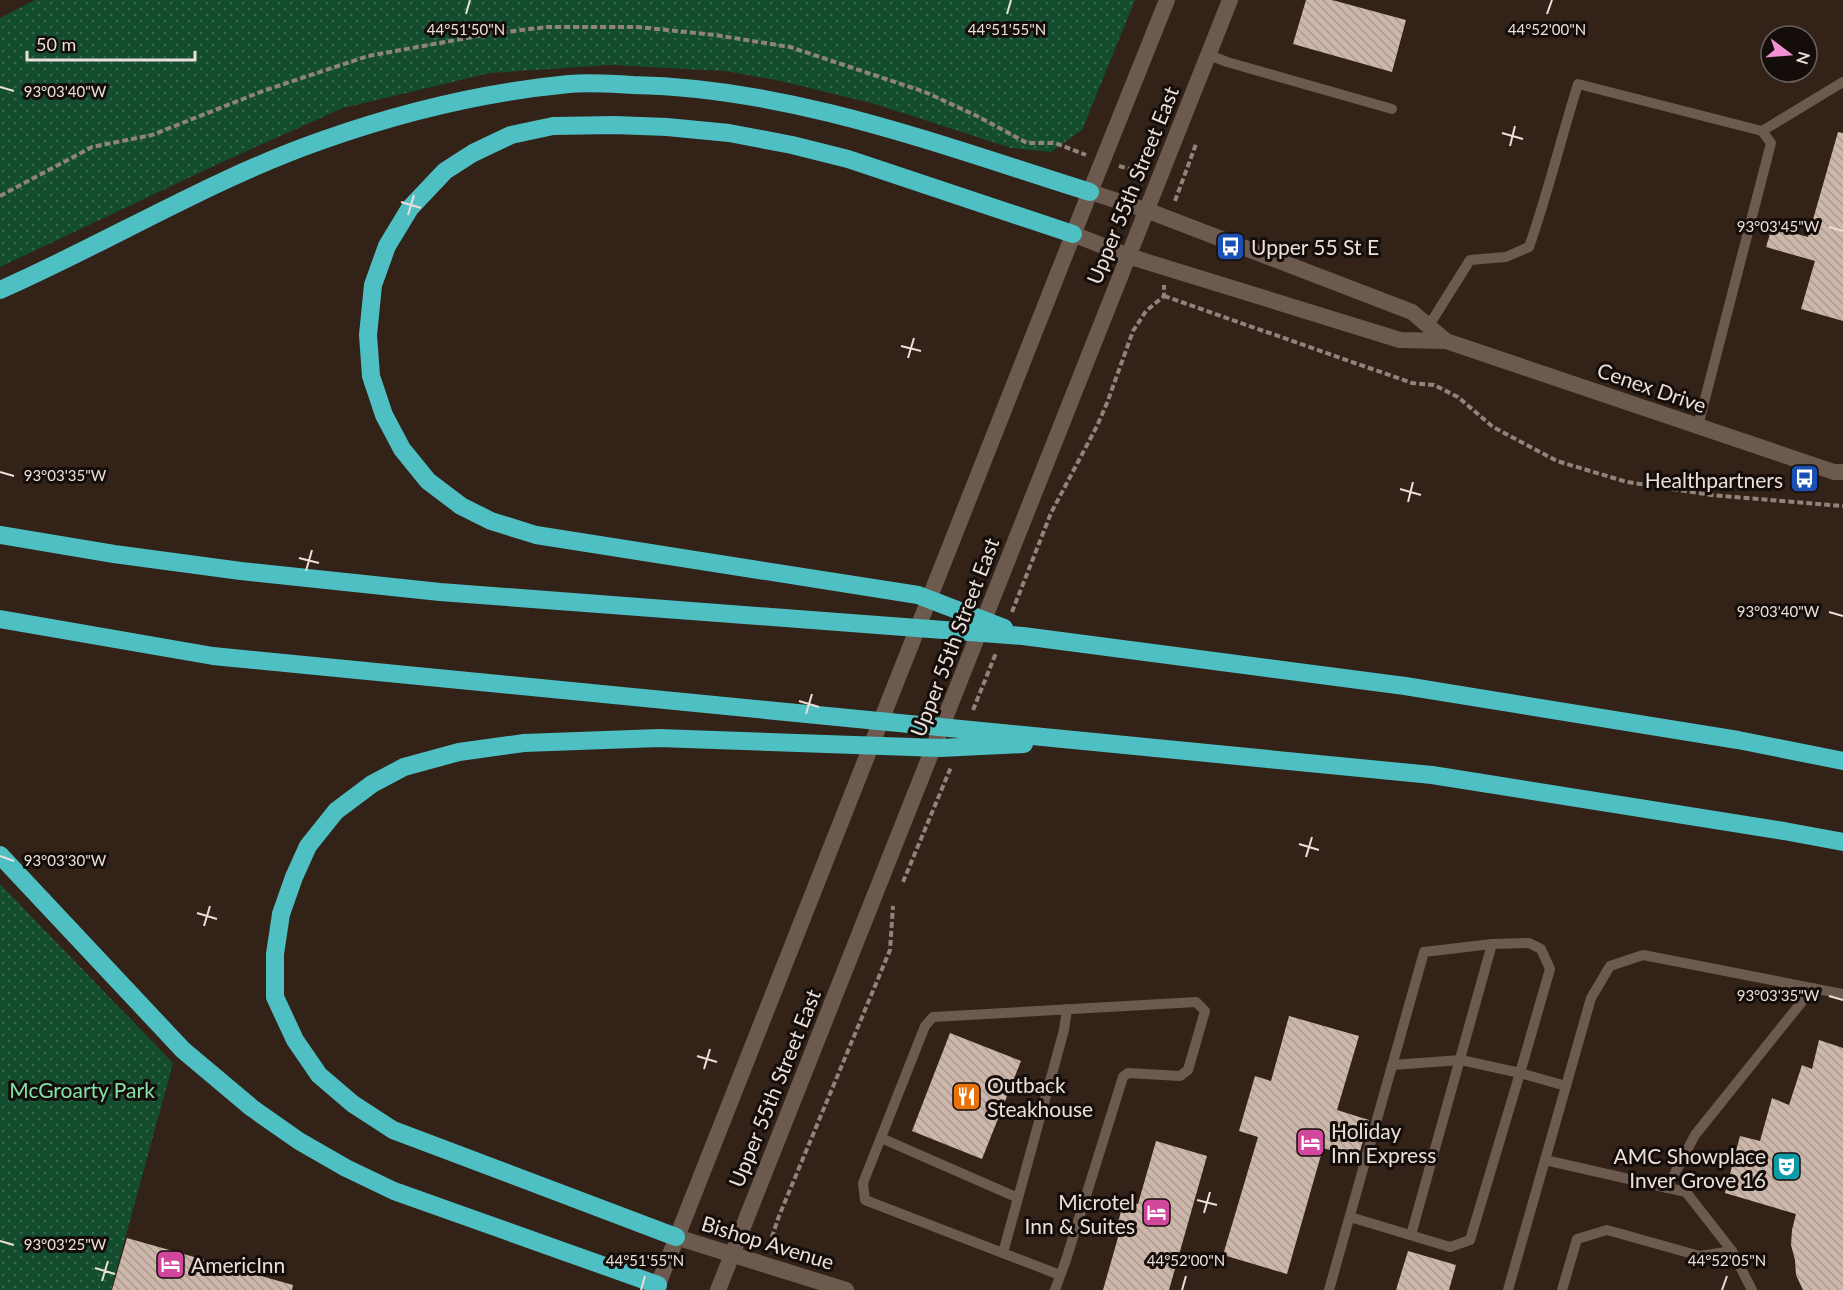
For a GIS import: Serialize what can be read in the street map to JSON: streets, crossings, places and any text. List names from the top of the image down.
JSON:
{
  "streets": {
    "street": ["Upper 55th Street East", "Cenex Drive", "Bishop Avenue"]
  },
  "crossings": [
    ["Upper 55th Street East", "Cenex Drive"],
    ["Upper 55th Street East", "Bishop Avenue"]
  ],
  "parks": ["McGroarty Park"],
  "places": {
    "bus stop": ["Upper 55 St E", "Healthpartners"],
    "restaurant": ["Outback Steakhouse"],
    "hotel": ["Holiday Inn Express", "Microtel Inn & Suites", "AmericInn"],
    "theatre": ["AMC Showplace Inver Grove 16"]
  },
  "scale_bar": "50 m",
  "north": "right",
  "coordinates": [
    "44°51'50\"N",
    "44°51'55\"N",
    "44°52'00\"N",
    "93°03'40\"W",
    "93°03'45\"W",
    "93°03'35\"W",
    "93°03'30\"W",
    "93°03'25\"W",
    "44°52'05\"N"
  ]
}
